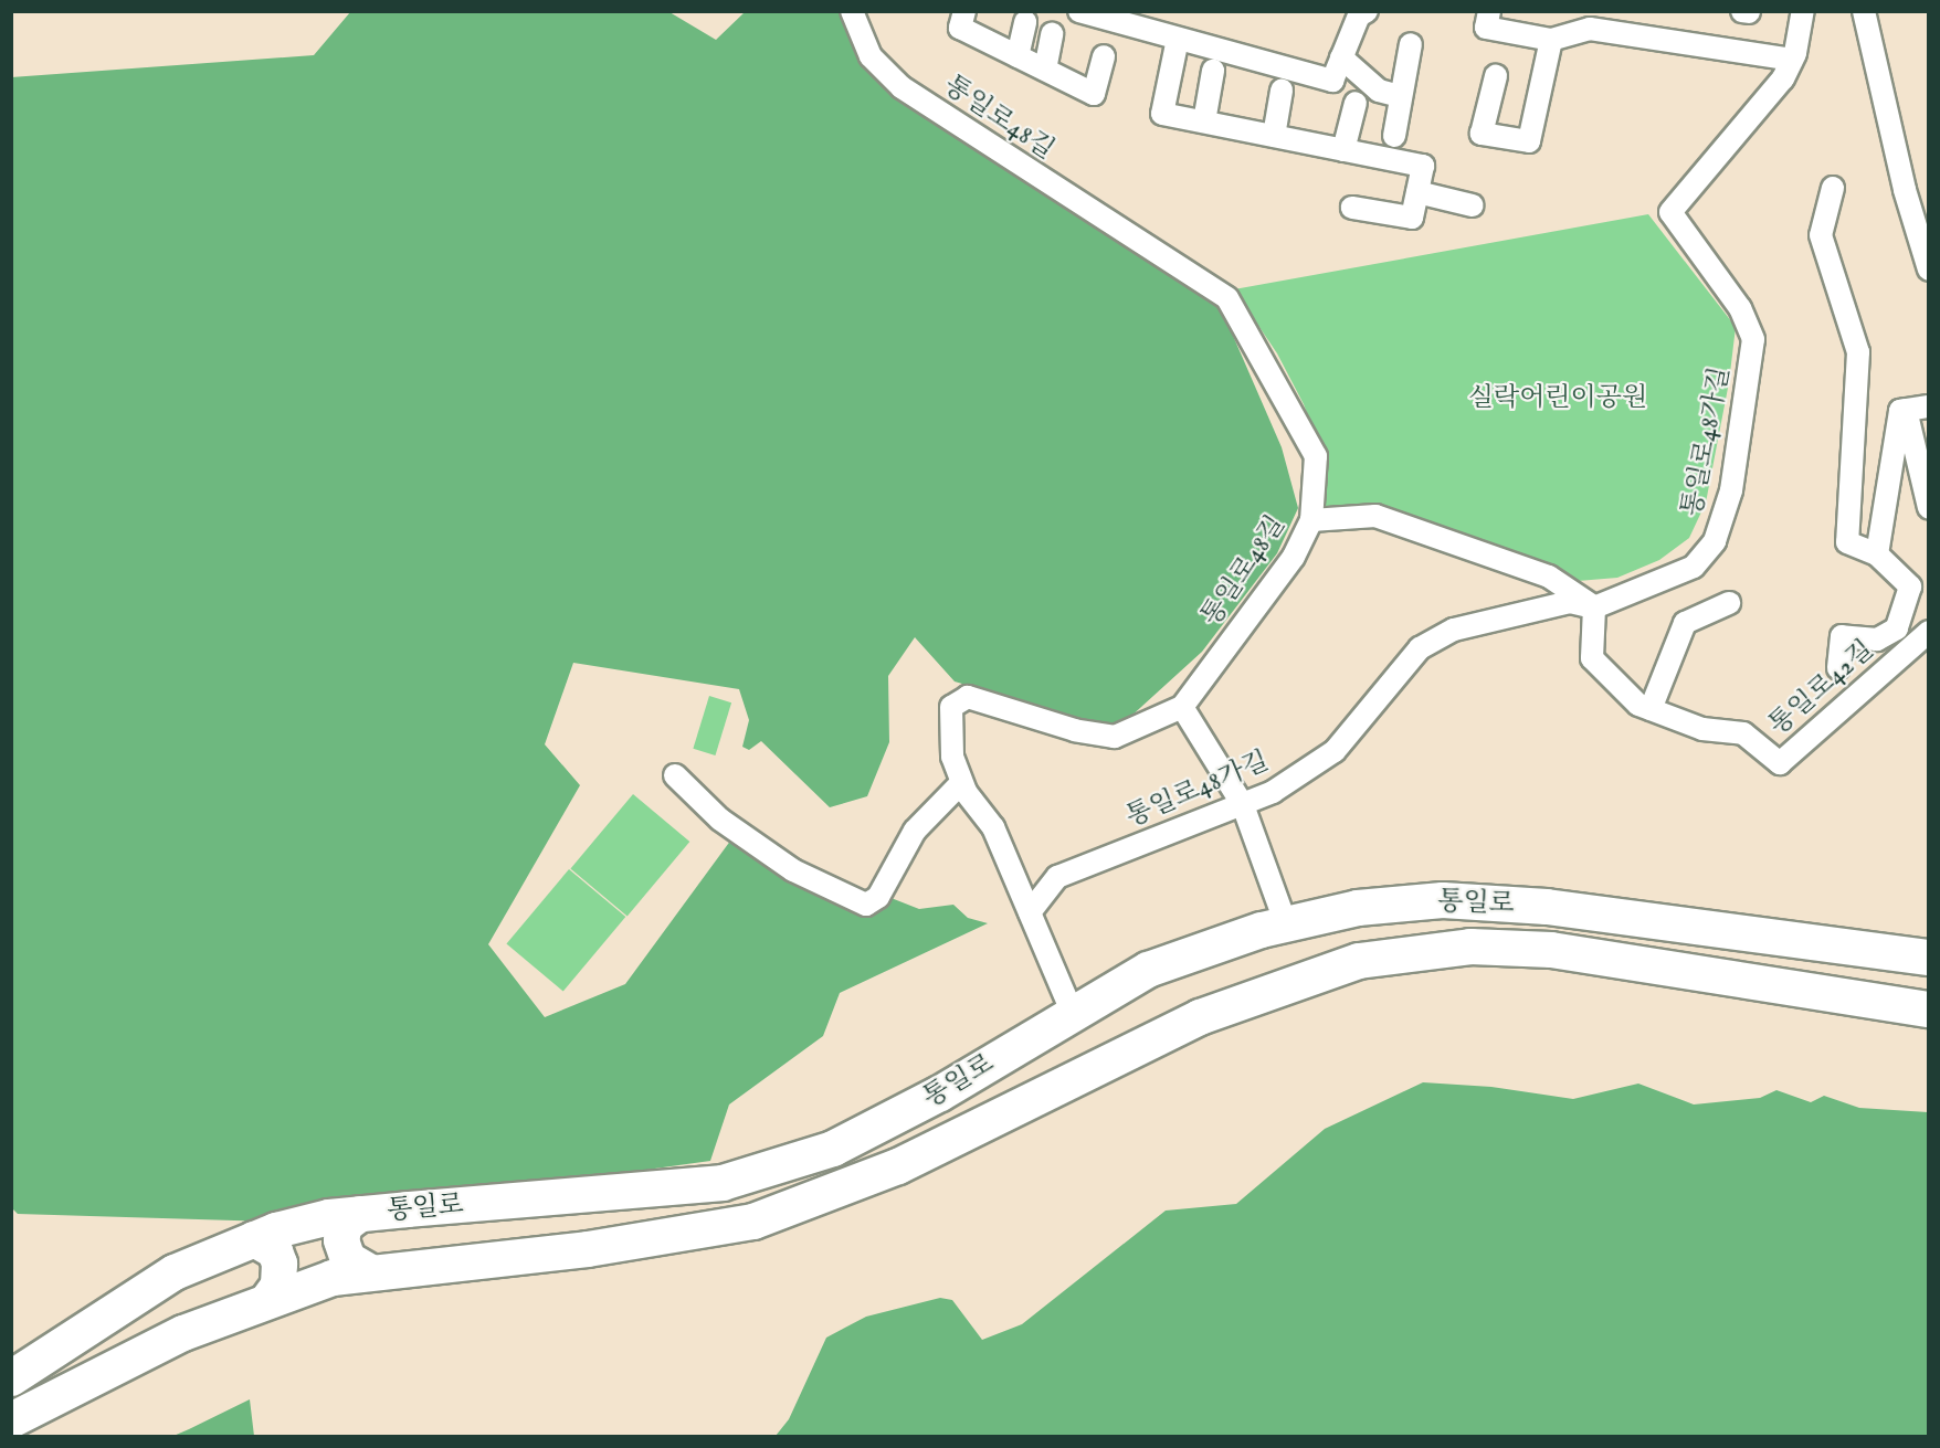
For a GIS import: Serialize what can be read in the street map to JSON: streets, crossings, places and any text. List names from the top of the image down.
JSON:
{
  "streets": {
    "main road": ["통일로"],
    "street": ["통일로48길", "통일로48가길", "통일로42길"]
  },
  "crossings": [
    ["통일로48길", "통일로48가길"],
    ["통일로48길", "통일로"],
    ["통일로48가길", "통일로42길"]
  ],
  "parks": ["실락어린이공원"]
}
